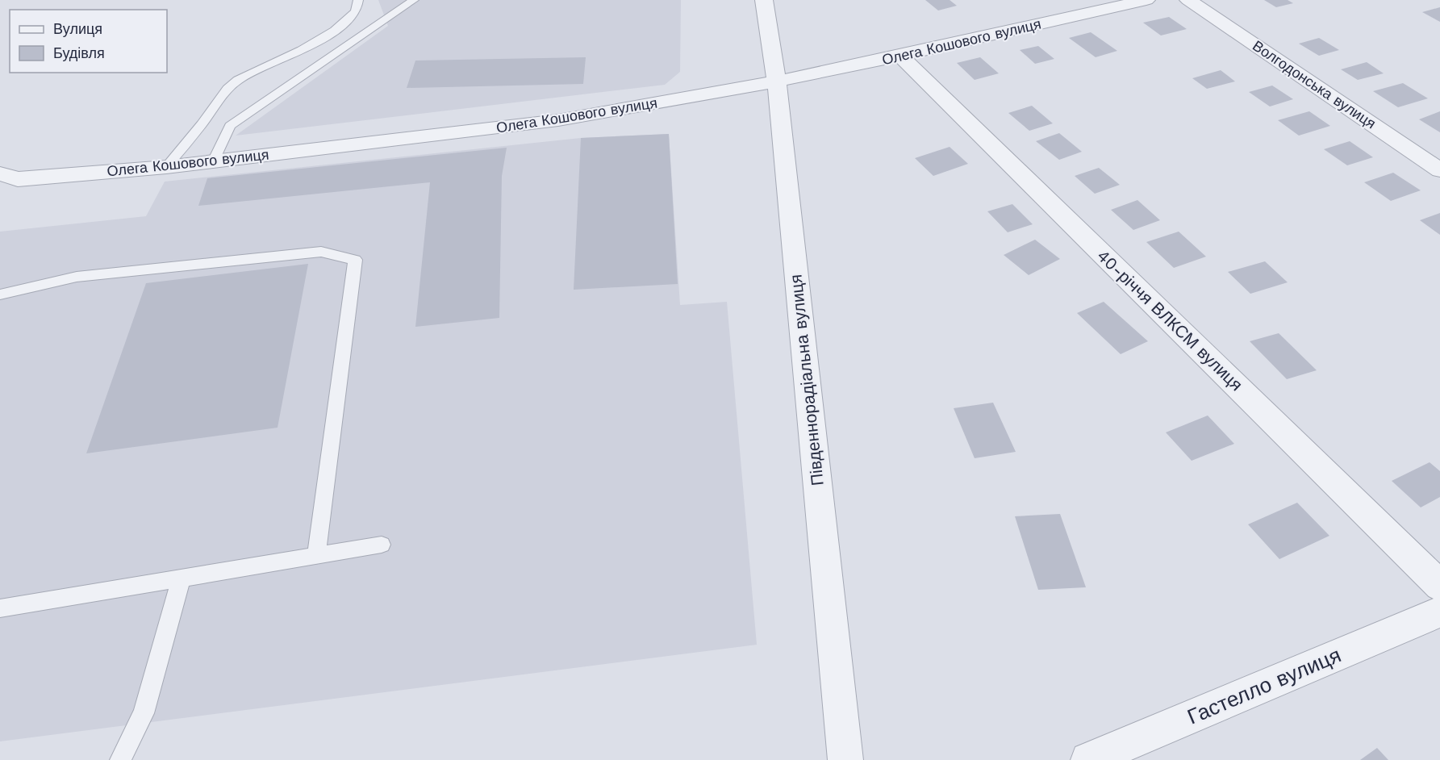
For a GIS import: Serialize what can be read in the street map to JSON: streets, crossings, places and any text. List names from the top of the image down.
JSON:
{
  "streets": {
    "street": [
      "Олега Кошового вулиця",
      "Волгодонська вулиця",
      "40-річчя ВЛКСМ вулиця",
      "Південнорадіальна вулиця",
      "Гастелло вулиця"
    ]
  },
  "crossings": [
    ["Олега Кошового вулиця", "40-річчя ВЛКСМ вулиця"],
    ["Олега Кошового вулиця", "Південнорадіальна вулиця"]
  ],
  "legend": ["Вулиця", "Будівля"]
}
